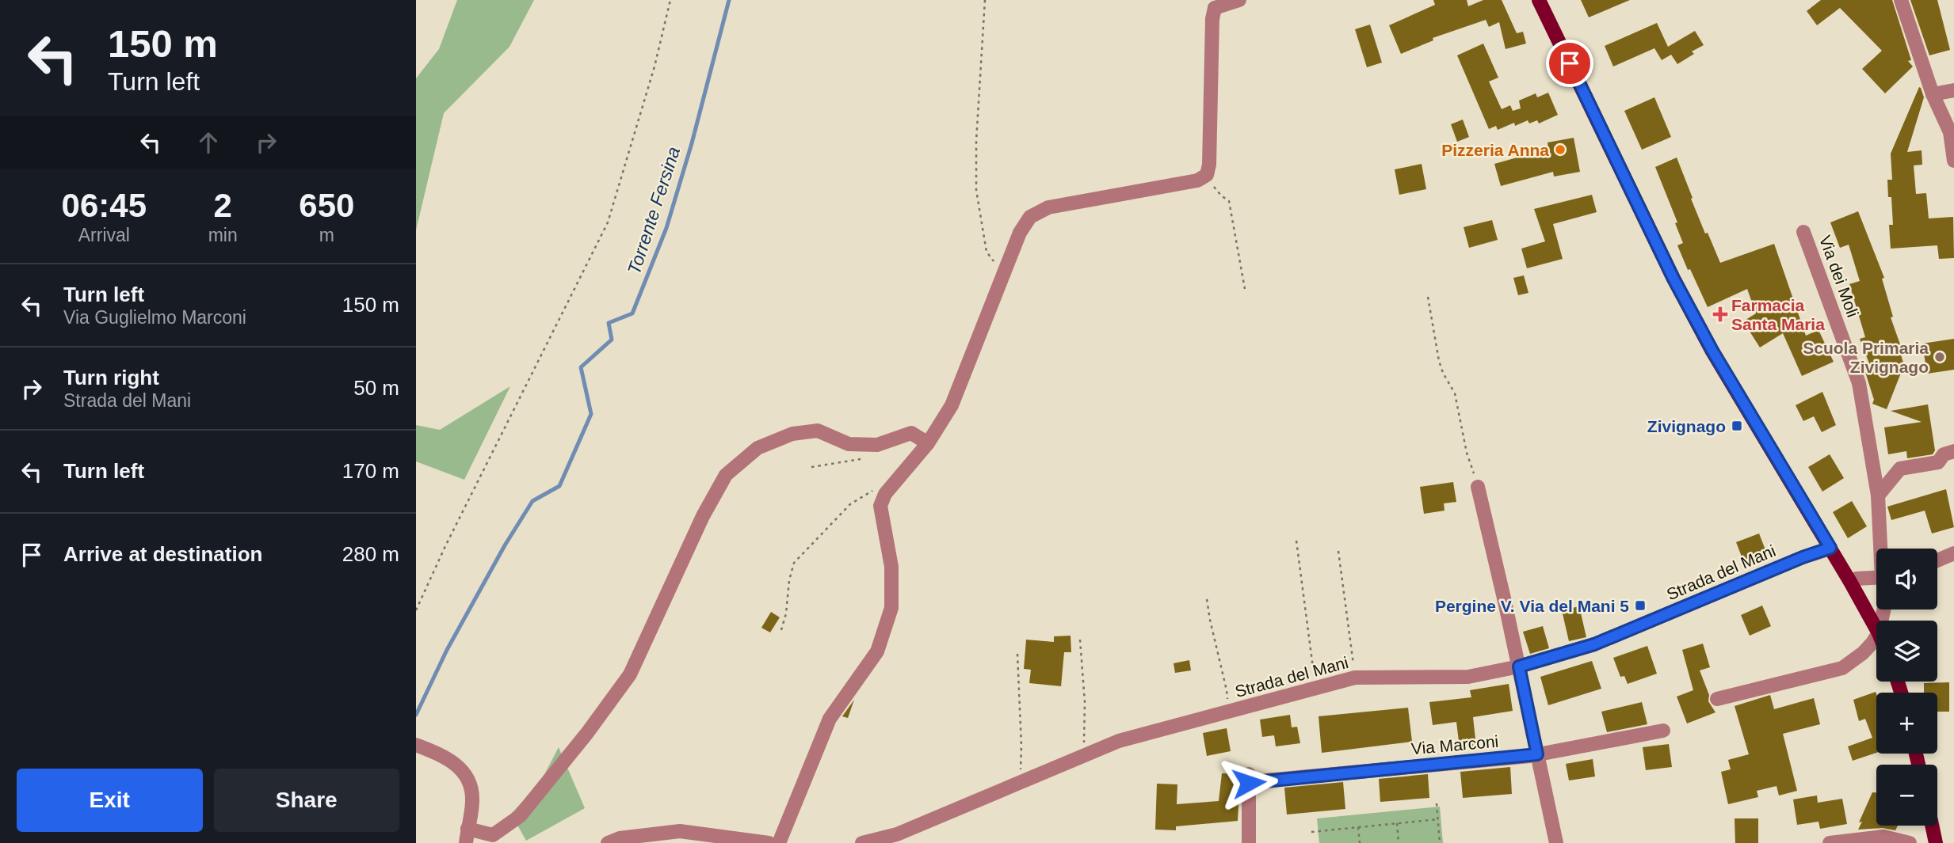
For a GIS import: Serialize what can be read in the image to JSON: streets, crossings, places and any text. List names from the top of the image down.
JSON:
{
  "streets": {
    "street": ["Via dei Moli", "Strada del Mani", "Via Marconi"]
  },
  "water": ["Torrente Fersina"],
  "places": {
    "other": ["Pizzeria Anna", "Scuola Primaria Zivignago"],
    "health": ["Farmacia Santa Maria"],
    "transit": ["Zivignago", "Pergine V. Via del Mani 5"]
  },
  "page": {
    "turn": ["150 m", "Turn left"],
    "eta": [
      "06:45",
      "Arrival",
      "2",
      "min",
      "650",
      "m"
    ],
    "list": [
      {
        "name": "Turn left",
        "note": "Via Guglielmo Marconi",
        "value": "150 m"
      },
      {
        "name": "Turn right",
        "note": "Strada del Mani",
        "value": "50 m"
      },
      {
        "name": "Turn left",
        "value": "170 m"
      },
      {
        "name": "Arrive at destination",
        "value": "280 m"
      }
    ],
    "map_buttons": ["+", "−"],
    "buttons": ["Exit", "Share"]
  }
}
